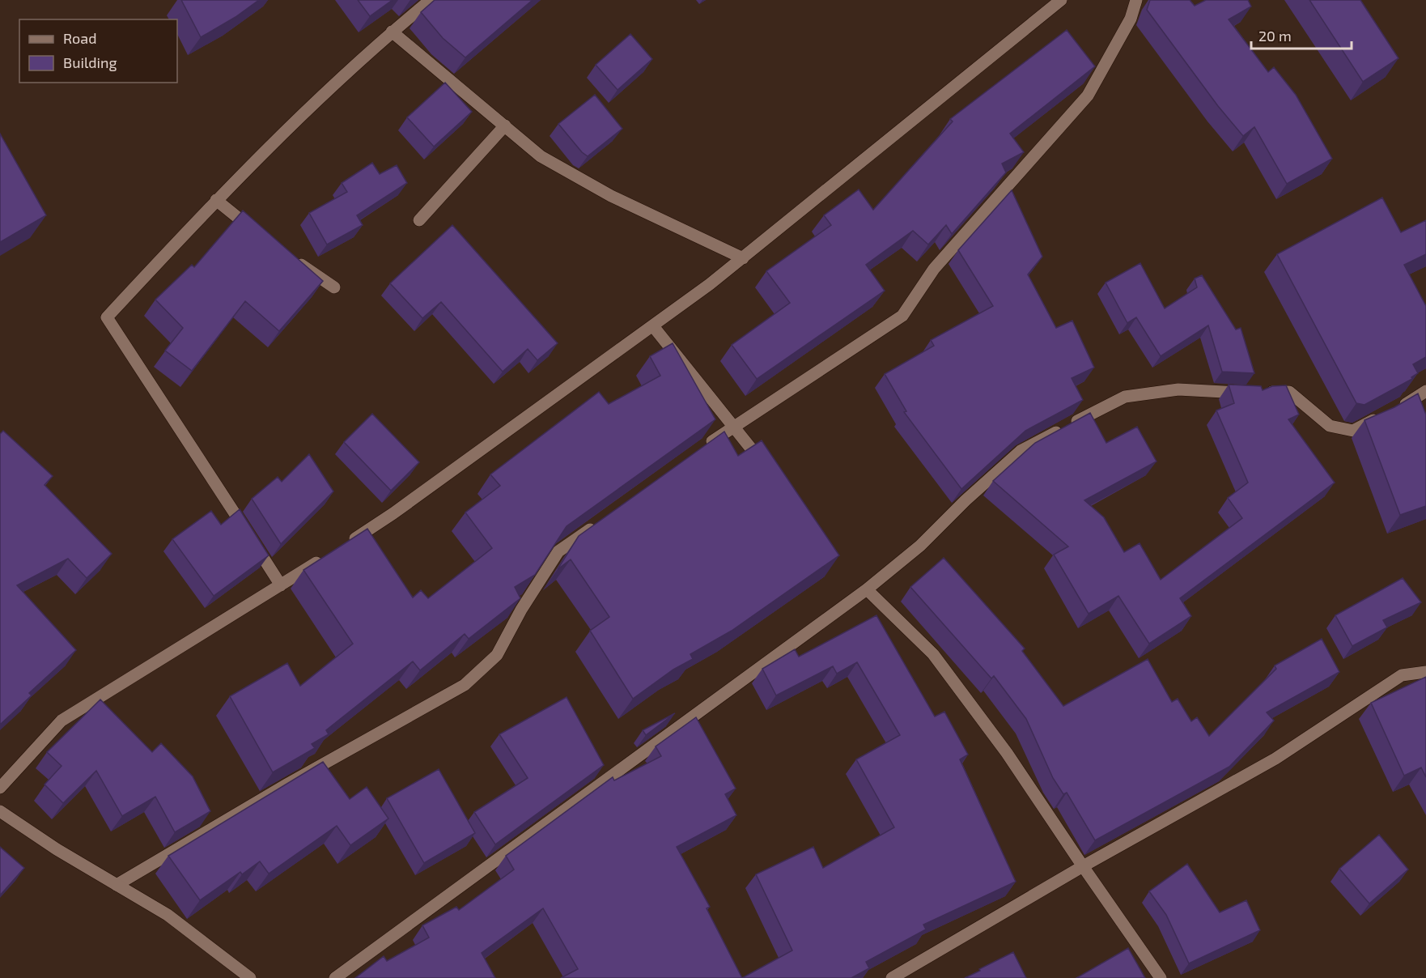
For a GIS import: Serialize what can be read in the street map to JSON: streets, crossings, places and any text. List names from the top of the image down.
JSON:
{
  "legend": ["Road", "Building"],
  "scale_bar": "20 m"
}
